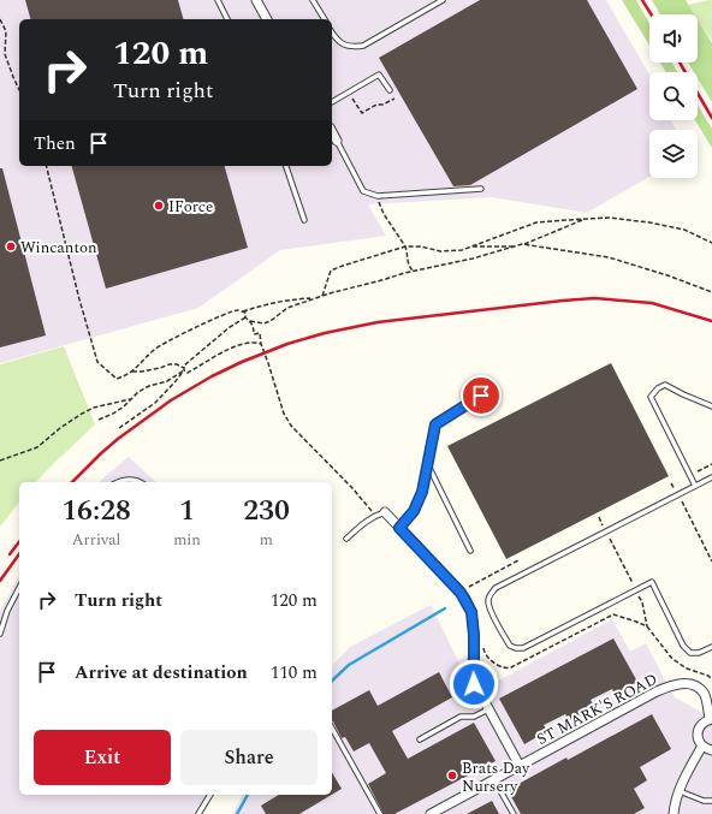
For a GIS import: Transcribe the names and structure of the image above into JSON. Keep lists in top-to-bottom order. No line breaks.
{"streets":{"street":["ST MARK'S ROAD"]},"places":["IForce","Wincanton","Brats Day Nursery"],"page":{"turn":["120 m","Turn right"],"then":"Then","eta":["16:28","Arrival","1","min","230","m"],"list":[{"name":"Turn right","value":"120 m"},{"name":"Arrive at destination","value":"110 m"}],"buttons":["Exit","Share"]}}
